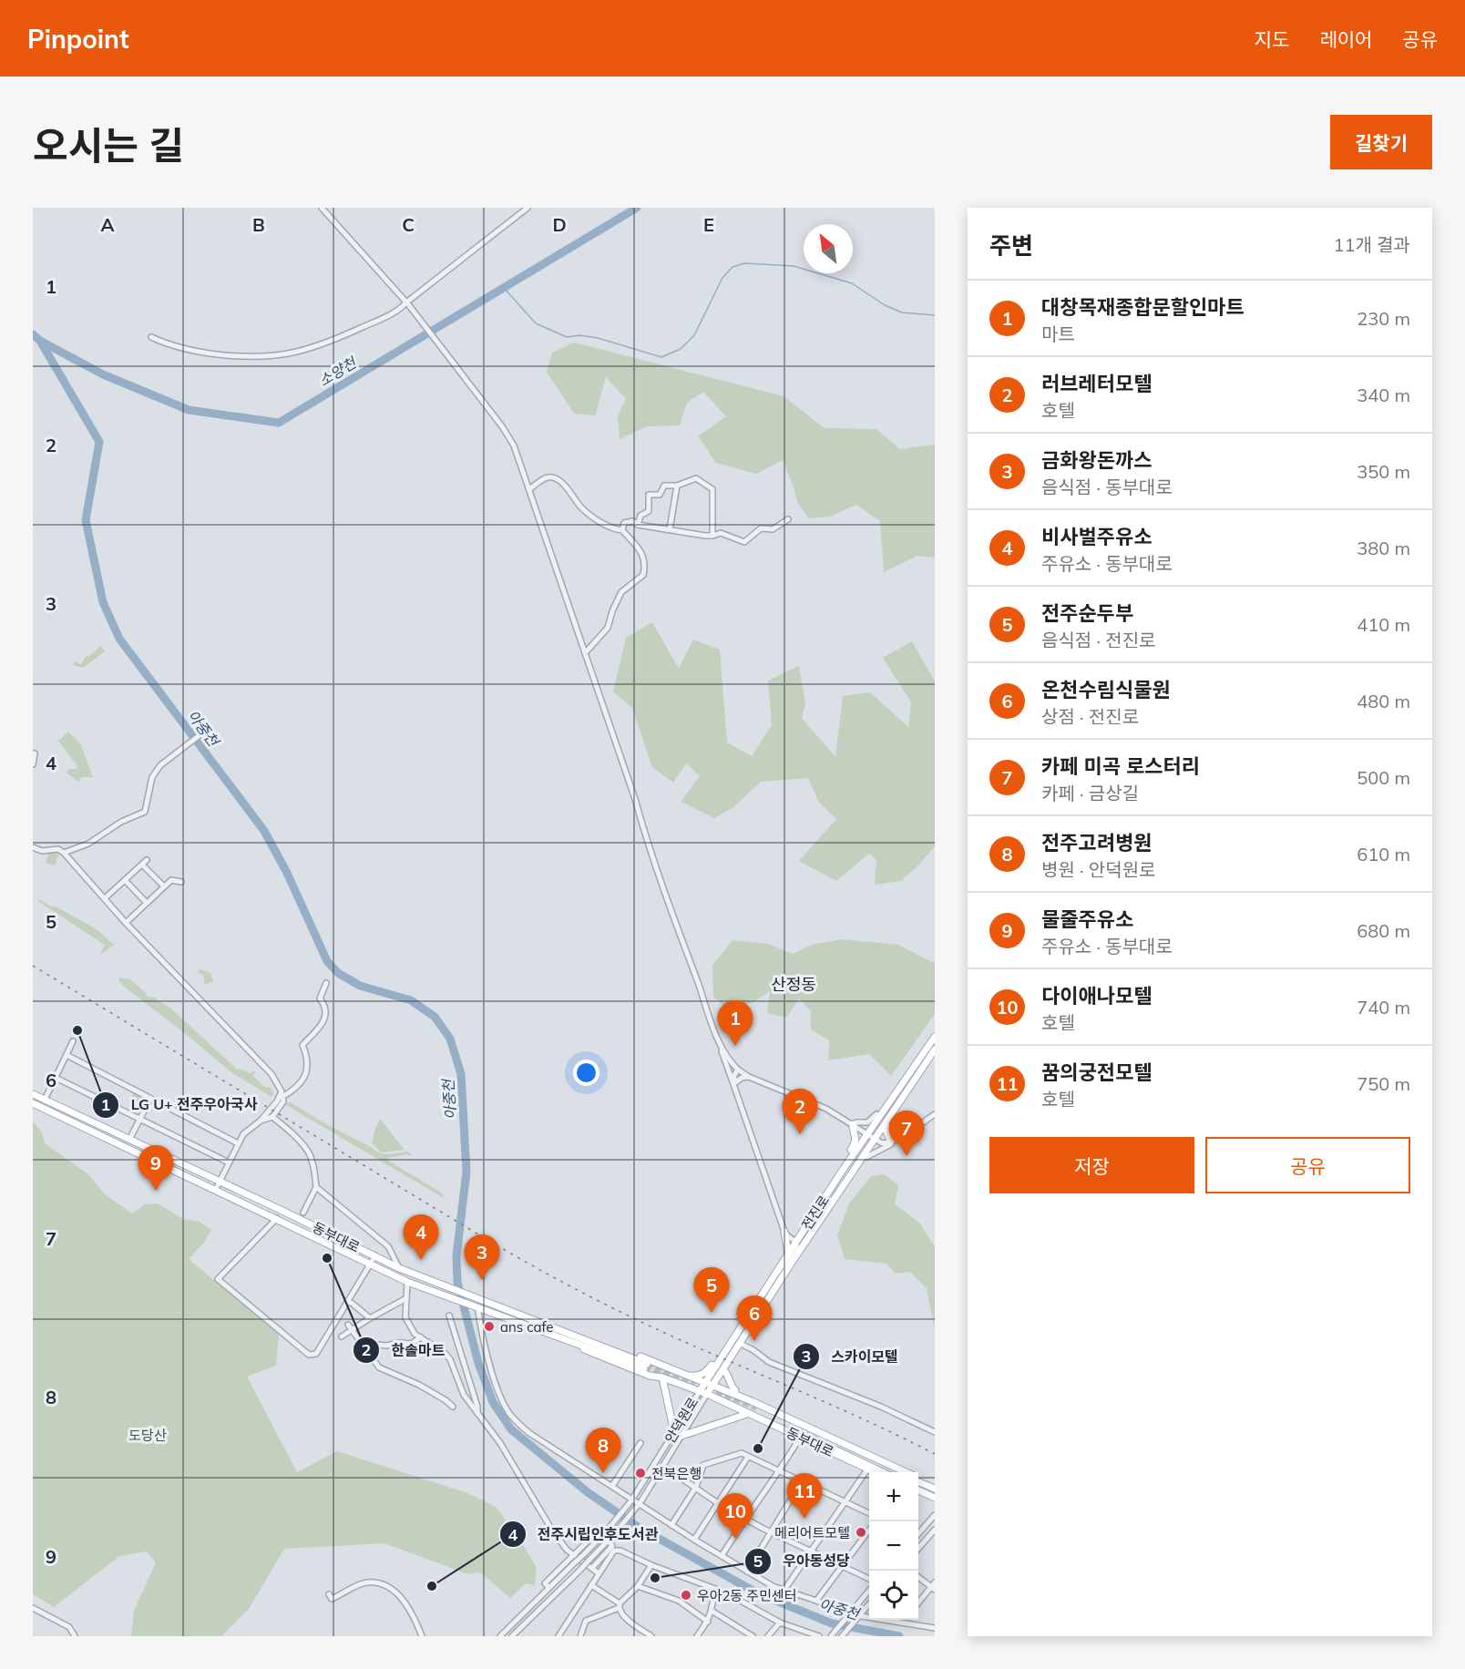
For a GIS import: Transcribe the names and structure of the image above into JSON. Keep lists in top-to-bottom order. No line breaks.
{"streets":{"main road":["전진로","동부대로"],"street":["안덕원로"]},"crossings":[["전진로","동부대로"],["전진로","안덕원로"],["동부대로","안덕원로"]],"districts":["산정동"],"water":["소양천","아중천"],"parks":["도당산"],"places":["LG U+ 전주우아국사","한솔마트","ans cafe","스카이모텔","전북은행","메리어트모텔","우아동성당","전주시립인후도서관","우아2동 주민센터"],"north":"top left","page":{"header":"Pinpoint","nav":["지도","레이어","공유"],"title":"오시는 길","buttons":["길찾기",["저장","공유"]],"heading":["주변","11개 결과"],"list":[{"mark":"1","name":"대창목재종합문할인마트","note":"마트","value":"230 m"},{"mark":"2","name":"러브레터모텔","note":"호텔","value":"340 m"},{"mark":"3","name":"금화왕돈까스","note":"음식점 · 동부대로","value":"350 m"},{"mark":"4","name":"비사벌주유소","note":"주유소 · 동부대로","value":"380 m"},{"mark":"5","name":"전주순두부","note":"음식점 · 전진로","value":"410 m"},{"mark":"6","name":"온천수림식물원","note":"상점 · 전진로","value":"480 m"},{"mark":"7","name":"카페 미곡 로스터리","note":"카페 · 금상길","value":"500 m"},{"mark":"8","name":"전주고려병원","note":"병원 · 안덕원로","value":"610 m"},{"mark":"9","name":"물줄주유소","note":"주유소 · 동부대로","value":"680 m"},{"mark":"10","name":"다이애나모텔","note":"호텔","value":"740 m"},{"mark":"11","name":"꿈의궁전모텔","note":"호텔","value":"750 m"}],"pins":["1","2","7","9","4","3","5","6","8","11","10"],"map_buttons":["+","−"]},"grid":{"columns":["A","B","C","D","E"],"rows":["1","2","3","4","5","6","7","8","9"]}}
